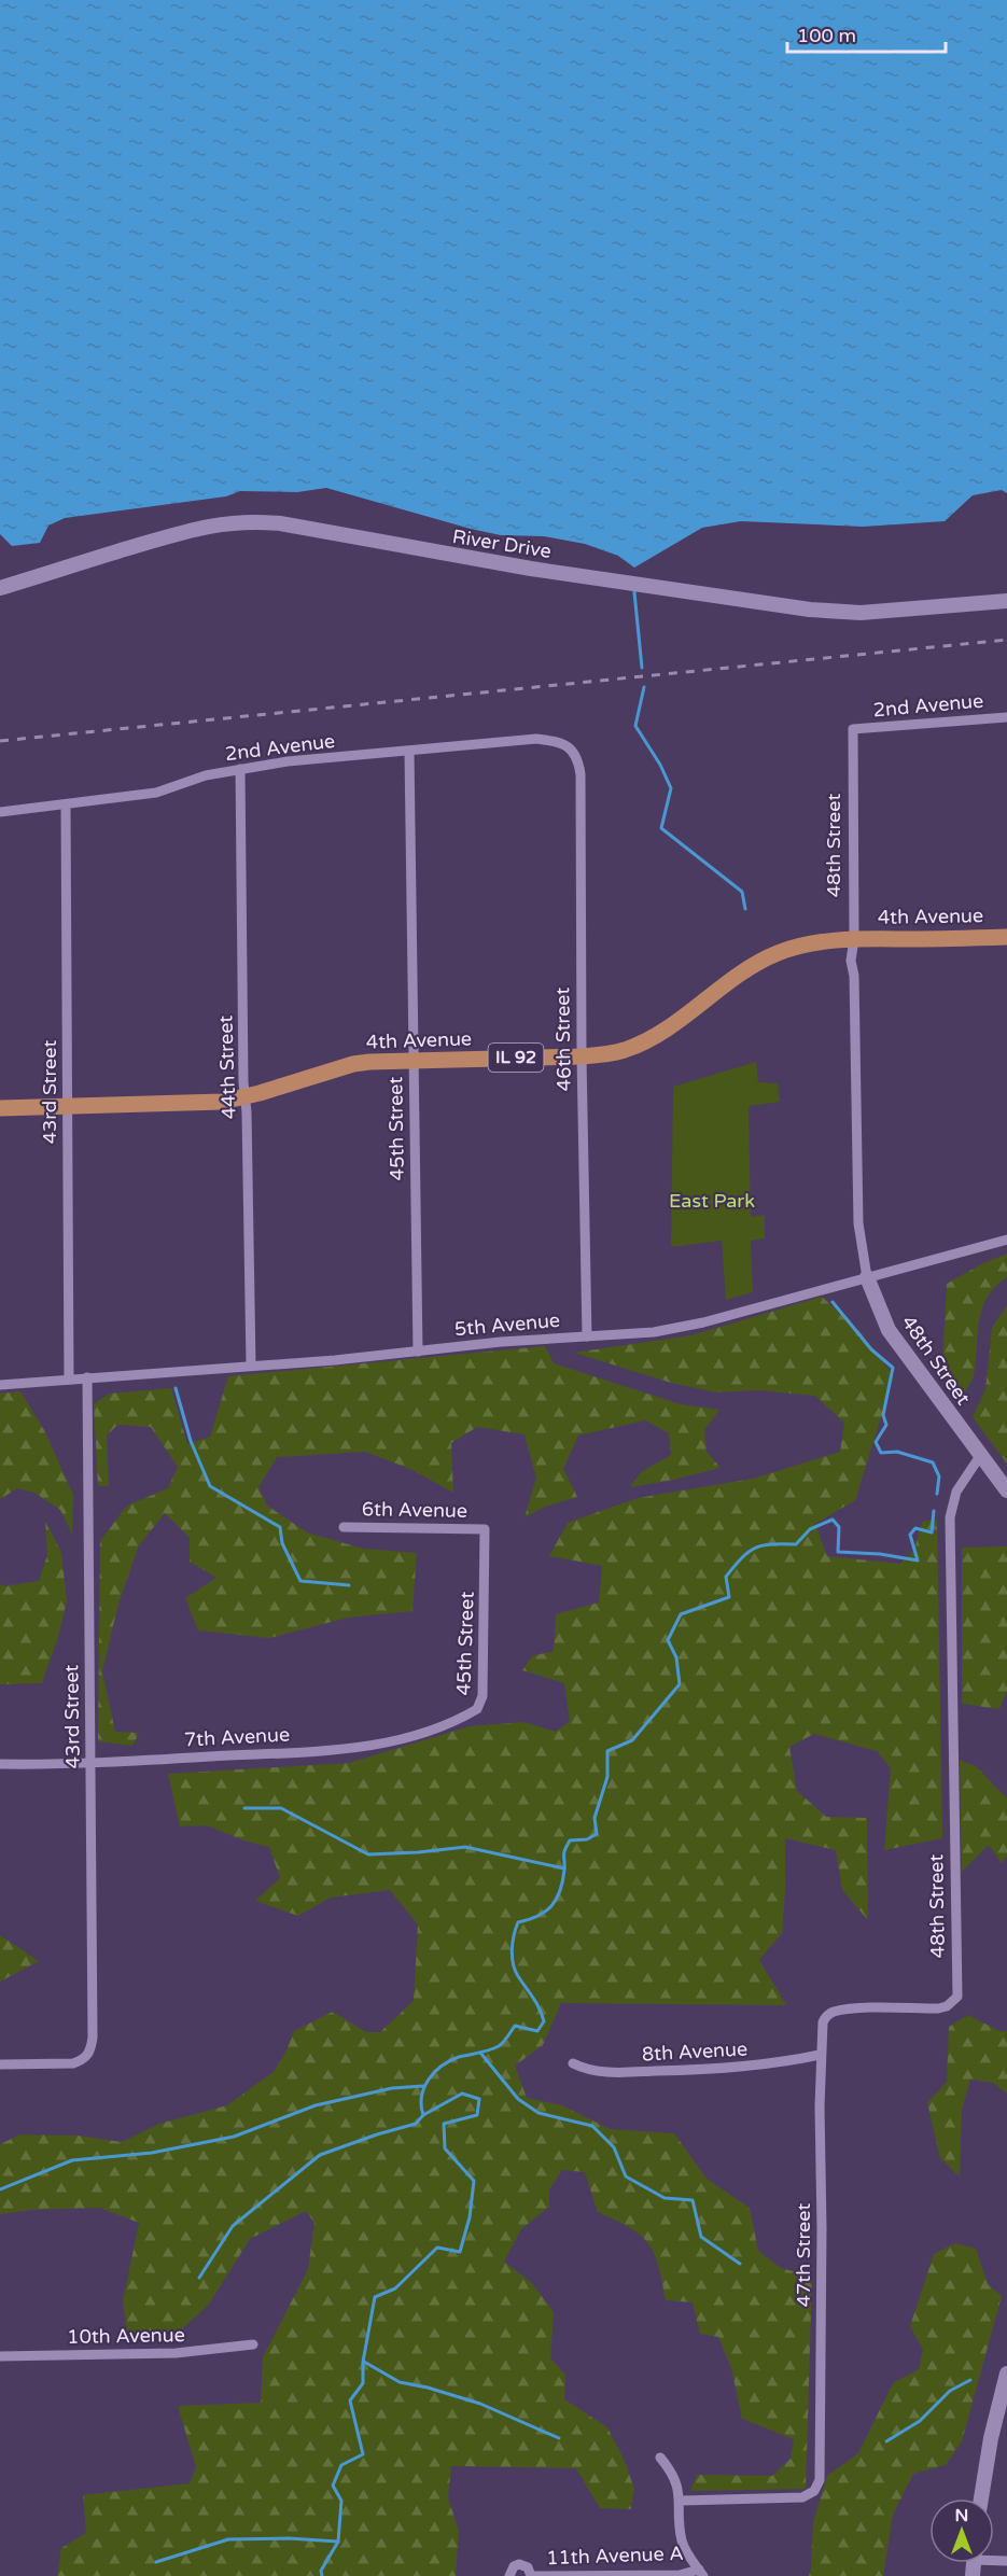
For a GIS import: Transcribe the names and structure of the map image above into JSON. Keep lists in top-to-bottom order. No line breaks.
{"streets":{"main road":["4th Avenue","IL 92"],"street":["River Drive","2nd Avenue","48th Street","46th Street","44th Street","43rd Street","45th Street","5th Avenue","6th Avenue","7th Avenue","8th Avenue","47th Street","10th Avenue","11th Avenue A"]},"crossings":[["2nd Avenue","48th Street"],["2nd Avenue","46th Street"],["2nd Avenue","44th Street"],["2nd Avenue","43rd Street"],["2nd Avenue","45th Street"],["48th Street","4th Avenue"],["48th Street","5th Avenue"],["48th Street","47th Street"],["4th Avenue","46th Street"],["4th Avenue","44th Street"],["4th Avenue","43rd Street"],["4th Avenue","45th Street"],["46th Street","5th Avenue"],["44th Street","5th Avenue"],["43rd Street","5th Avenue"],["43rd Street","7th Avenue"],["45th Street","5th Avenue"],["45th Street","6th Avenue"],["45th Street","7th Avenue"],["8th Avenue","47th Street"]],"parks":["East Park"],"scale_bar":"100 m","north":"top"}
